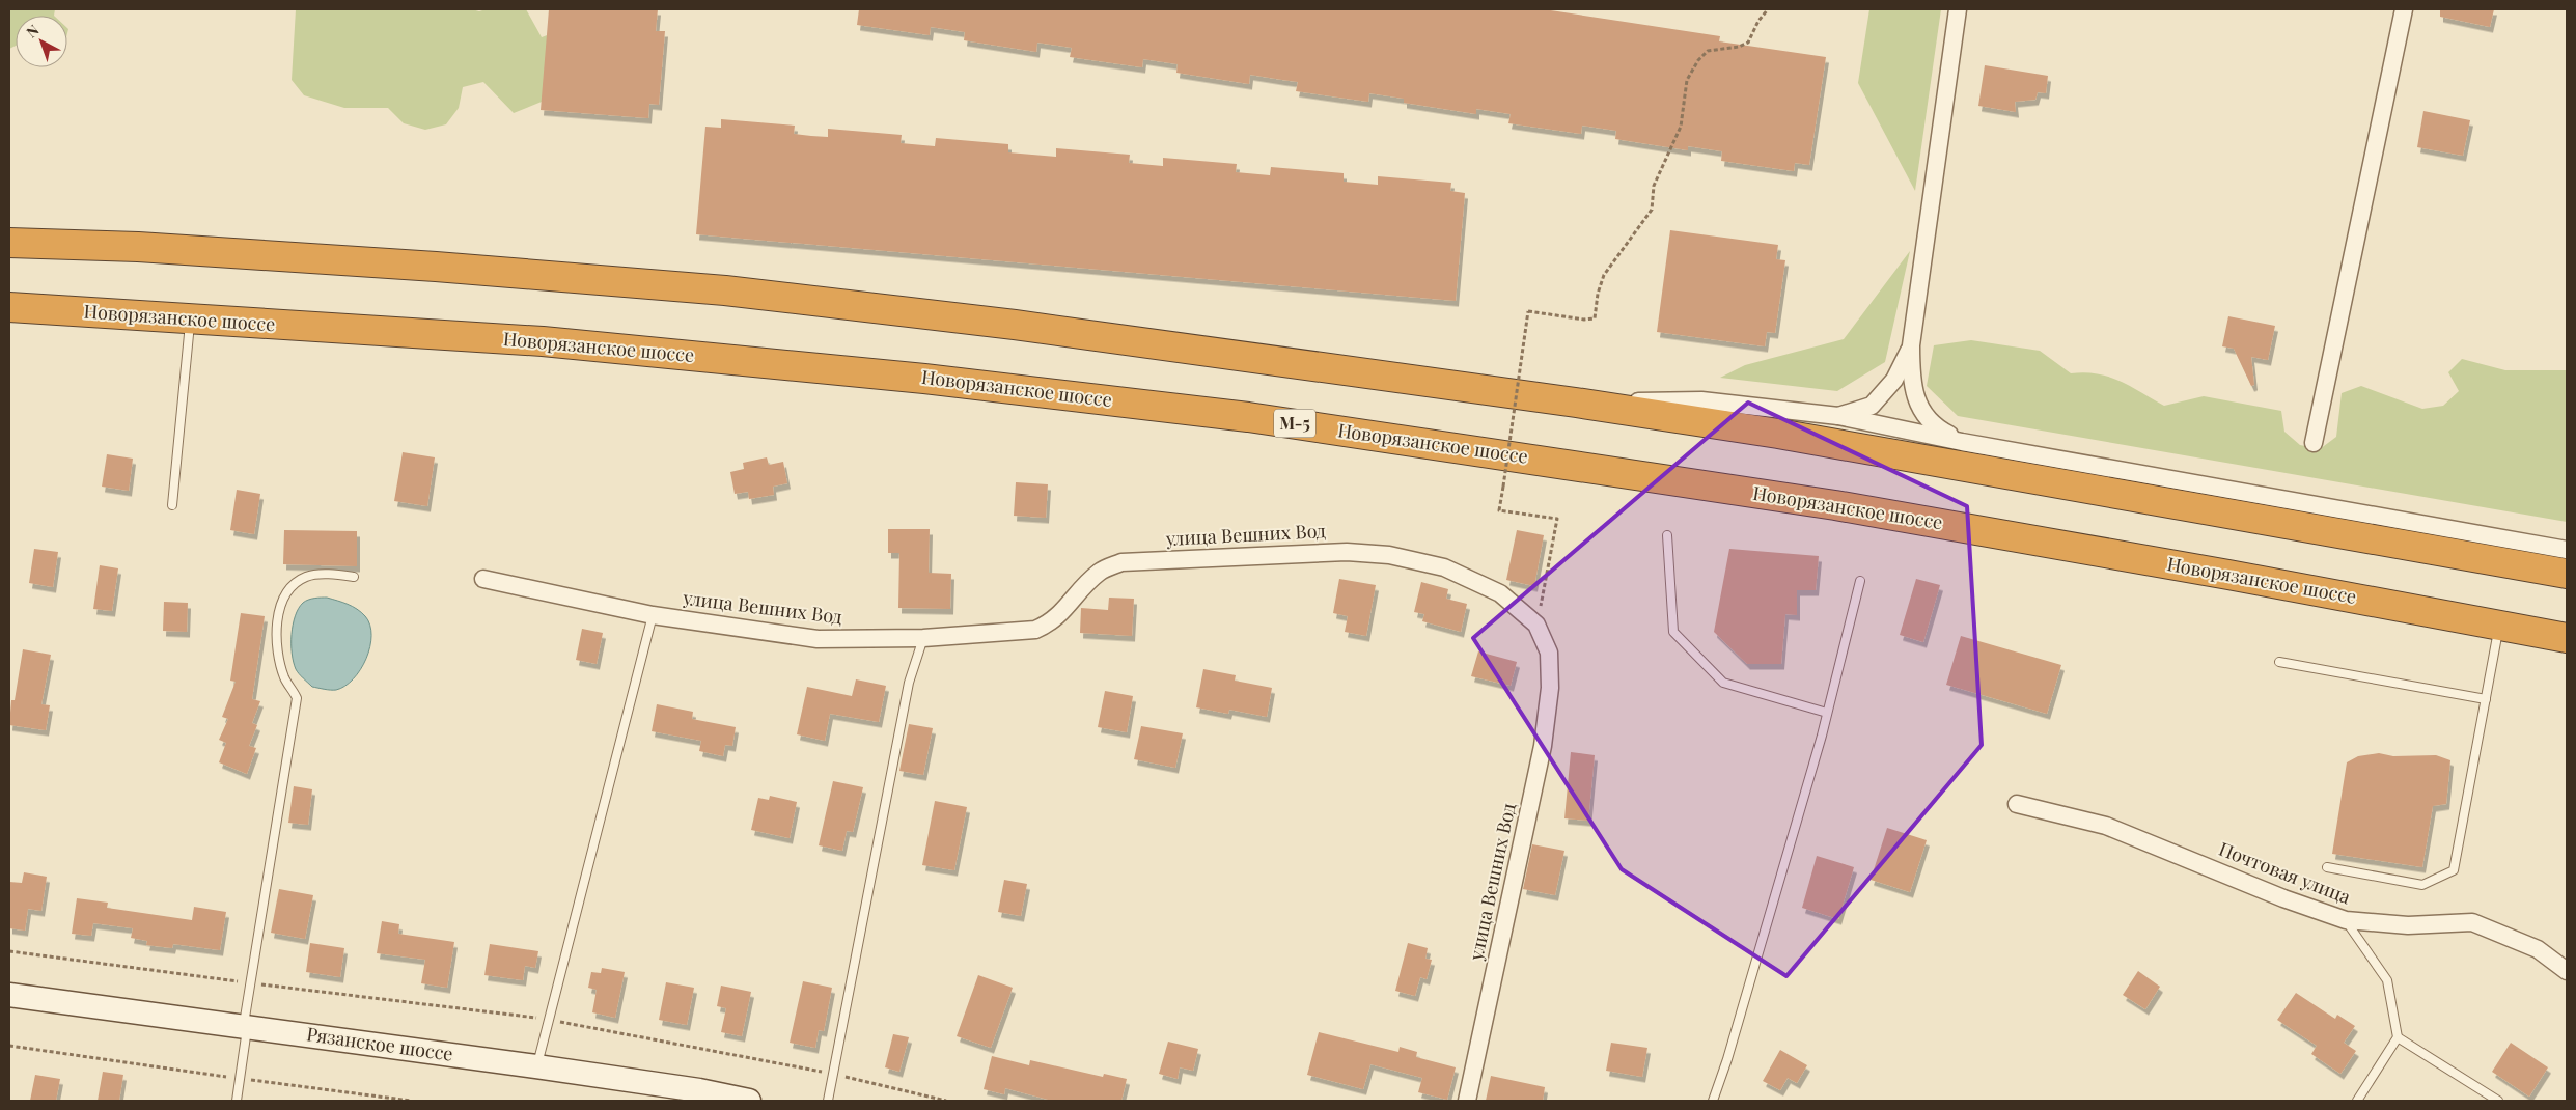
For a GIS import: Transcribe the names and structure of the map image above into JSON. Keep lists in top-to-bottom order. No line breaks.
{"streets":{"highway":["Новорязанское шоссе","М-5"],"main road":["Рязанское шоссе"],"street":["улица Вешних Вод","Почтовая улица"]},"north":"top left"}
